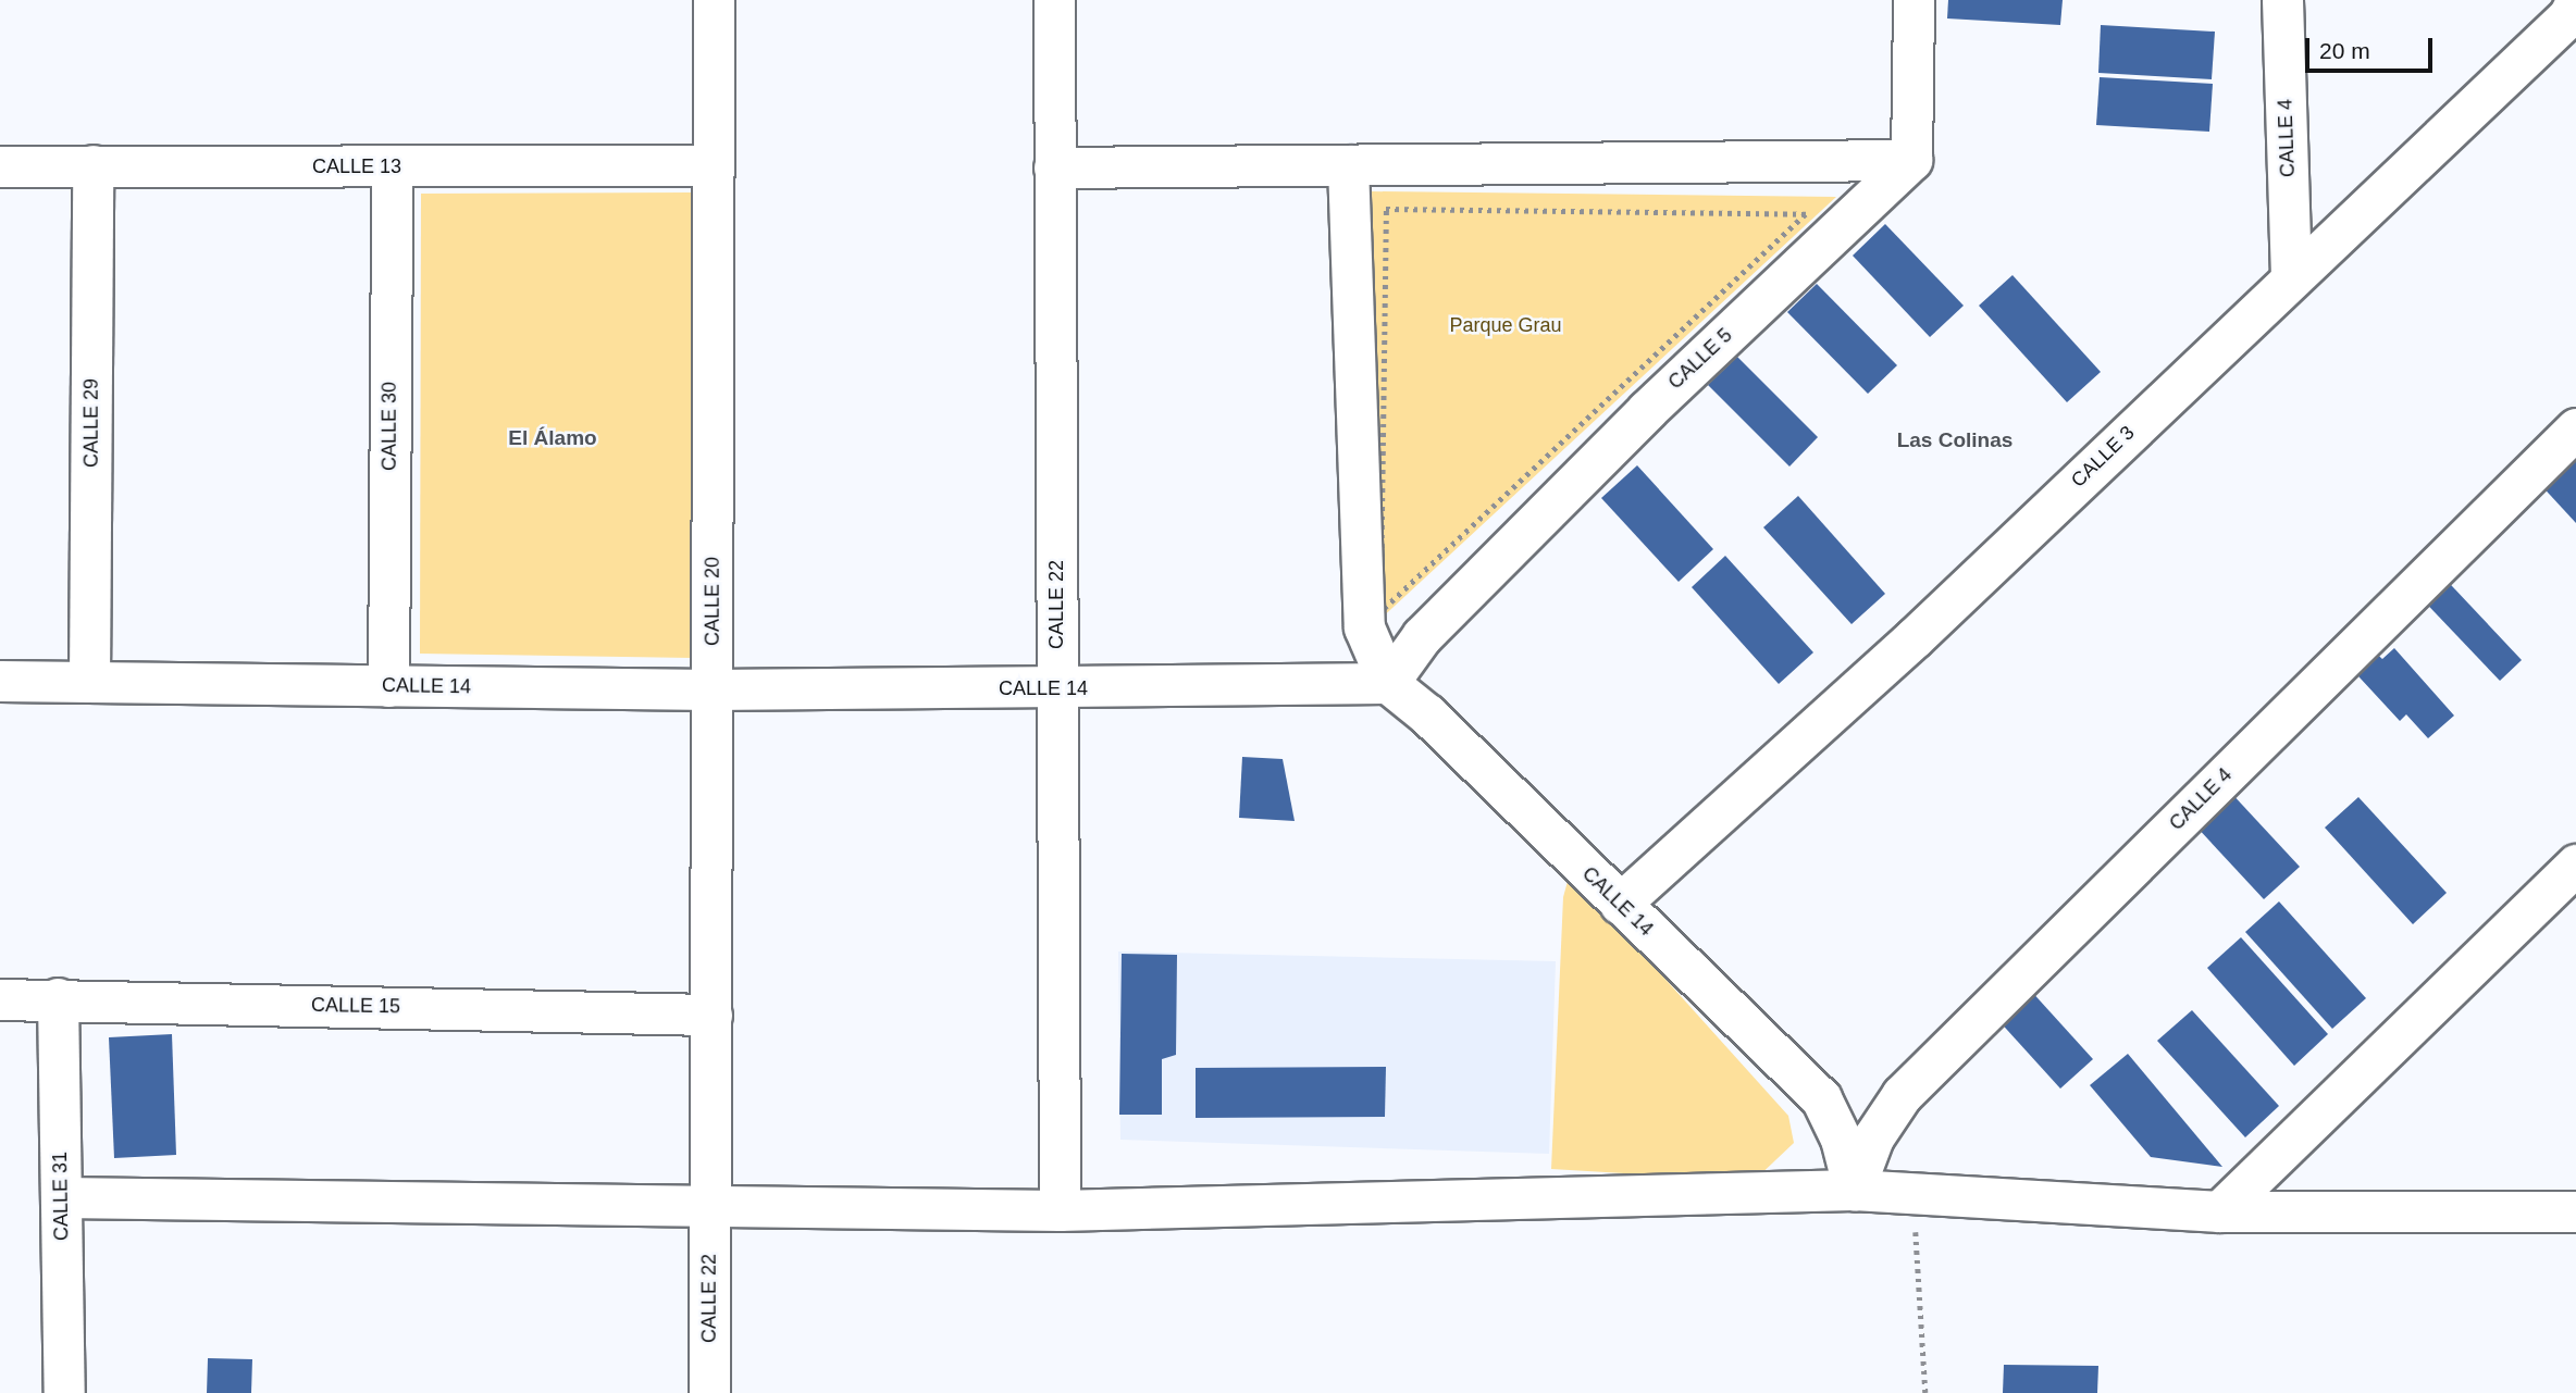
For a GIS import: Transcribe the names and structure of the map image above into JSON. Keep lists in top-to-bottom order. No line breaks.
{"streets":{"street":["CALLE 4","CALLE 13","CALLE 5","CALLE 29","CALLE 30","CALLE 3","CALLE 20","CALLE 22","CALLE 14","CALLE 15","CALLE 31"]},"crossings":[["CALLE 4","CALLE 3"],["CALLE 4","CALLE 14"],["CALLE 13","CALLE 29"],["CALLE 13","CALLE 30"],["CALLE 13","CALLE 20"],["CALLE 5","CALLE 14"],["CALLE 29","CALLE 14"],["CALLE 30","CALLE 14"],["CALLE 3","CALLE 14"],["CALLE 20","CALLE 22"],["CALLE 20","CALLE 14"],["CALLE 20","CALLE 15"],["CALLE 22","CALLE 14"],["CALLE 15","CALLE 31"]],"districts":["El Álamo","Las Colinas"],"parks":["Parque Grau"],"scale_bar":"20 m"}
